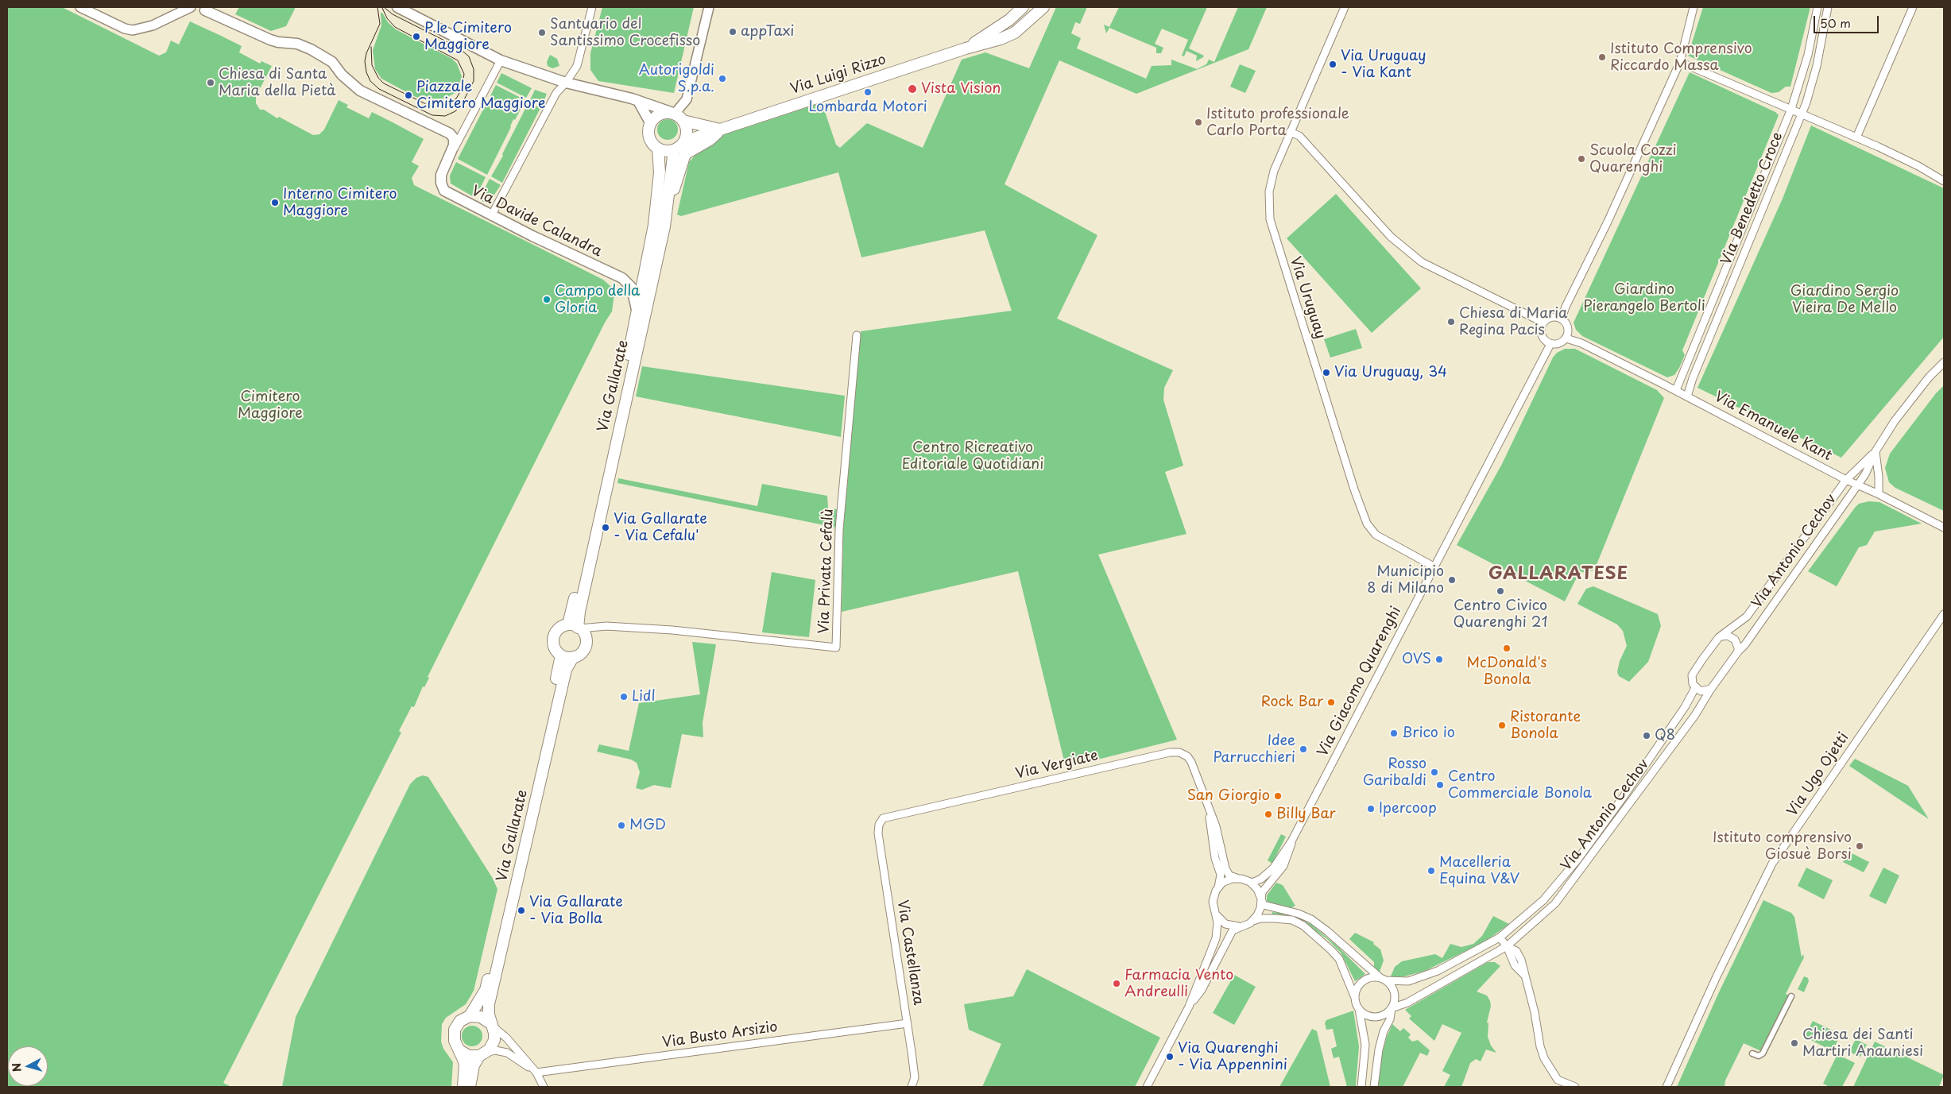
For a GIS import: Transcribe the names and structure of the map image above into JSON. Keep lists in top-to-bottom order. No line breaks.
{"streets":{"main road":["Via Luigi Rizzo","Via Davide Calandra","Via Gallarate"],"street":["Via Benedetto Croce","Via Uruguay","Via Emanuele Kant","Via Antonio Cechov","Via Privata Cefalù","Via Giacomo Quarenghi","Via Vergiate","Via Ugo Ojetti","Via Castellanza","Via Busto Arsizio"]},"crossings":[["Via Luigi Rizzo","Via Gallarate"],["Via Benedetto Croce","Via Emanuele Kant"],["Via Davide Calandra","Via Gallarate"],["Via Uruguay","Via Giacomo Quarenghi"],["Via Gallarate","Via Privata Cefalù"],["Via Emanuele Kant","Via Antonio Cechov"],["Via Emanuele Kant","Via Giacomo Quarenghi"],["Via Giacomo Quarenghi","Via Vergiate"],["Via Vergiate","Via Castellanza"],["Via Castellanza","Via Busto Arsizio"]],"districts":["GALLARATESE"],"parks":["Giardino Pierangelo Bertoli","Giardino Sergio Vieira De Mello","Cimitero Maggiore","Centro Ricreativo Editoriale Quotidiani"],"places":["appTaxi","Santuario del Santissimo Crocefisso","P.le Cimitero Maggiore","Istituto Comprensivo Riccardo Massa","Via Uruguay - Via Kant","Autorigoldi S.p.a.","Chiesa di Santa Maria della Pietà","Vista Vision","Lombarda Motori","Piazzale Cimitero Maggiore","Istituto professionale Carlo Porta","Scuola Cozzi Quarenghi","Interno Cimitero Maggiore","Campo della Gloria","Chiesa di Maria Regina Pacis","Via Uruguay, 34","Via Gallarate - Via Cefalu'","Municipio 8 di Milano","Centro Civico Quarenghi 21","McDonald's Bonola","OVS","Lidl","Rock Bar","Ristorante Bonola","Brico io","Q8","Idee Parrucchieri","Rosso Garibaldi","Centro Commerciale Bonola","San Giorgio","Ipercoop","Billy Bar","MGD","Istituto comprensivo Giosuè Borsi","Macelleria Equina V&V","Via Gallarate - Via Bolla","Farmacia Vento Andreulli","Chiesa dei Santi Martiri Anauniesi","Via Quarenghi - Via Appennini"],"scale_bar":"50 m","north":"left"}
